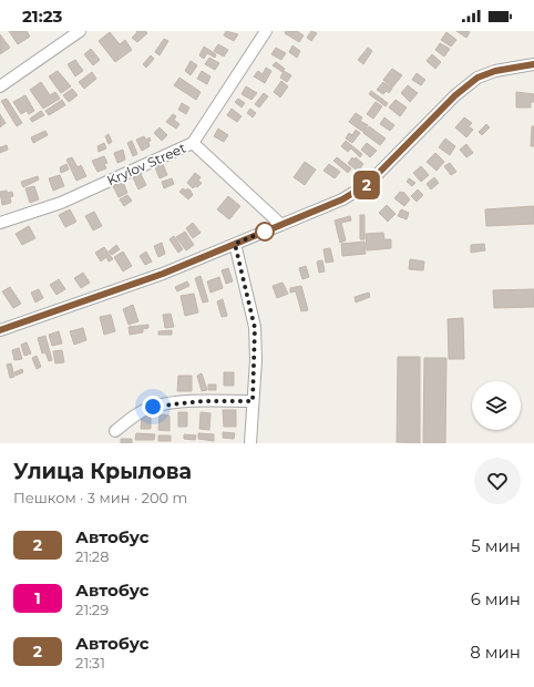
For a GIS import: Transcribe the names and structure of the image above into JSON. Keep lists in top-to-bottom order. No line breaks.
{"streets":{"street":["Krylov Street"]},"lines":["bus line 2"],"page":{"status":"21:23","on_map":"2","heading":["Улица Крылова","Пешком · 3 мин · 200 m"],"list":[{"mark":"2","name":"Автобус","note":"21:28","value":"5 мин"},{"mark":"1","name":"Автобус","note":"21:29","value":"6 мин"},{"mark":"2","name":"Автобус","note":"21:31","value":"8 мин"}]}}
